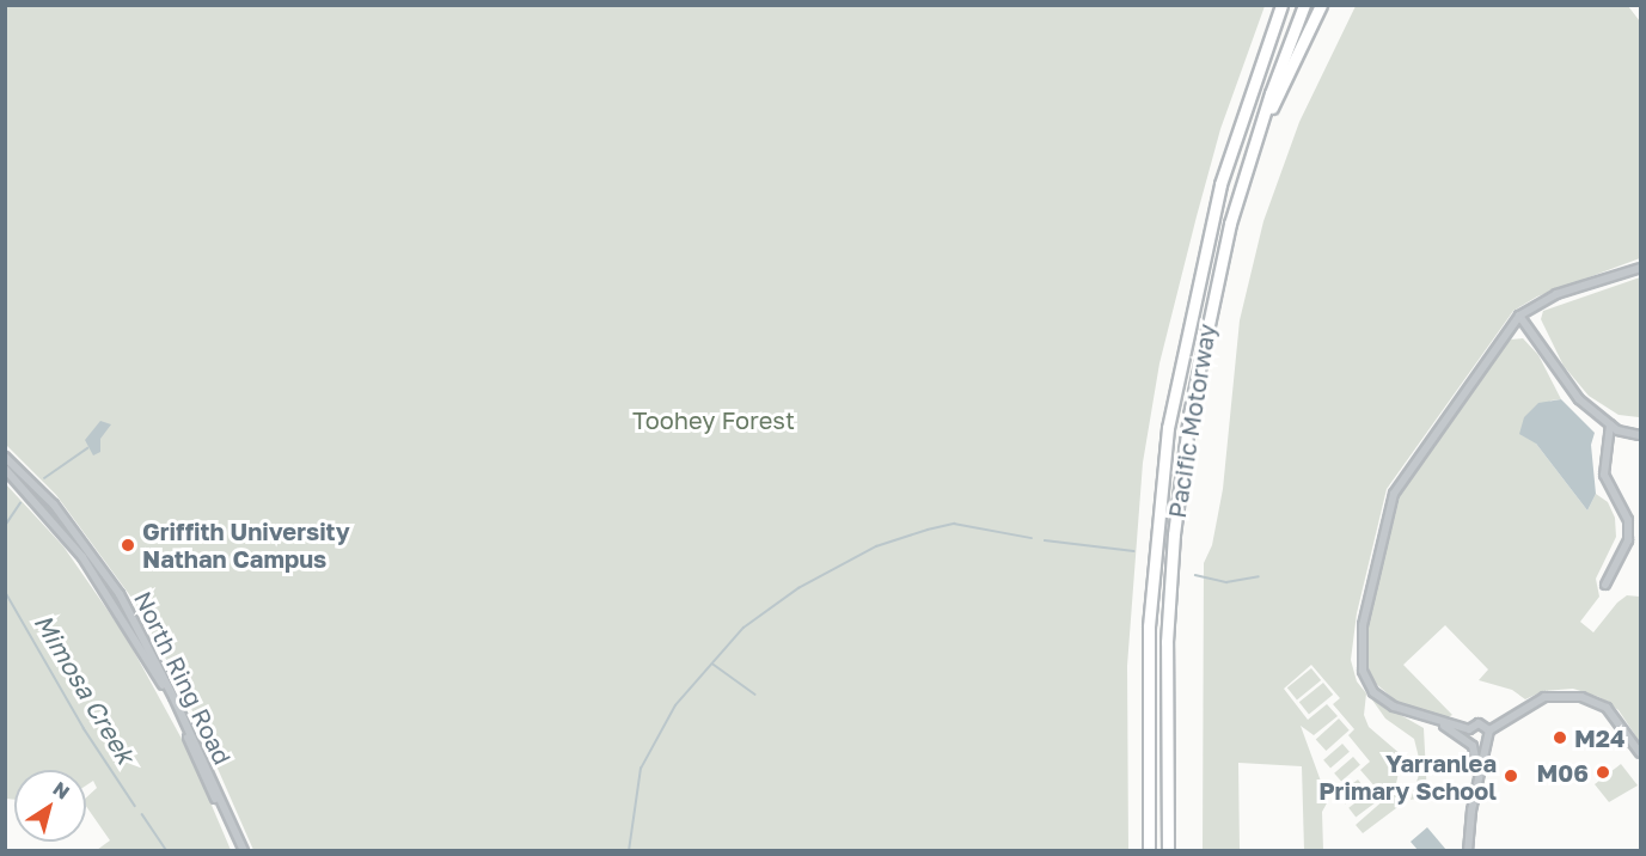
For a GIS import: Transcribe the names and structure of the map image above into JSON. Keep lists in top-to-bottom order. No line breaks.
{"streets":{"highway":["Pacific Motorway"],"street":["North Ring Road"]},"water":["Mimosa Creek"],"parks":["Toohey Forest"],"places":["Griffith University Nathan Campus","M24","M06","Yarranlea Primary School"],"north":"top right"}
